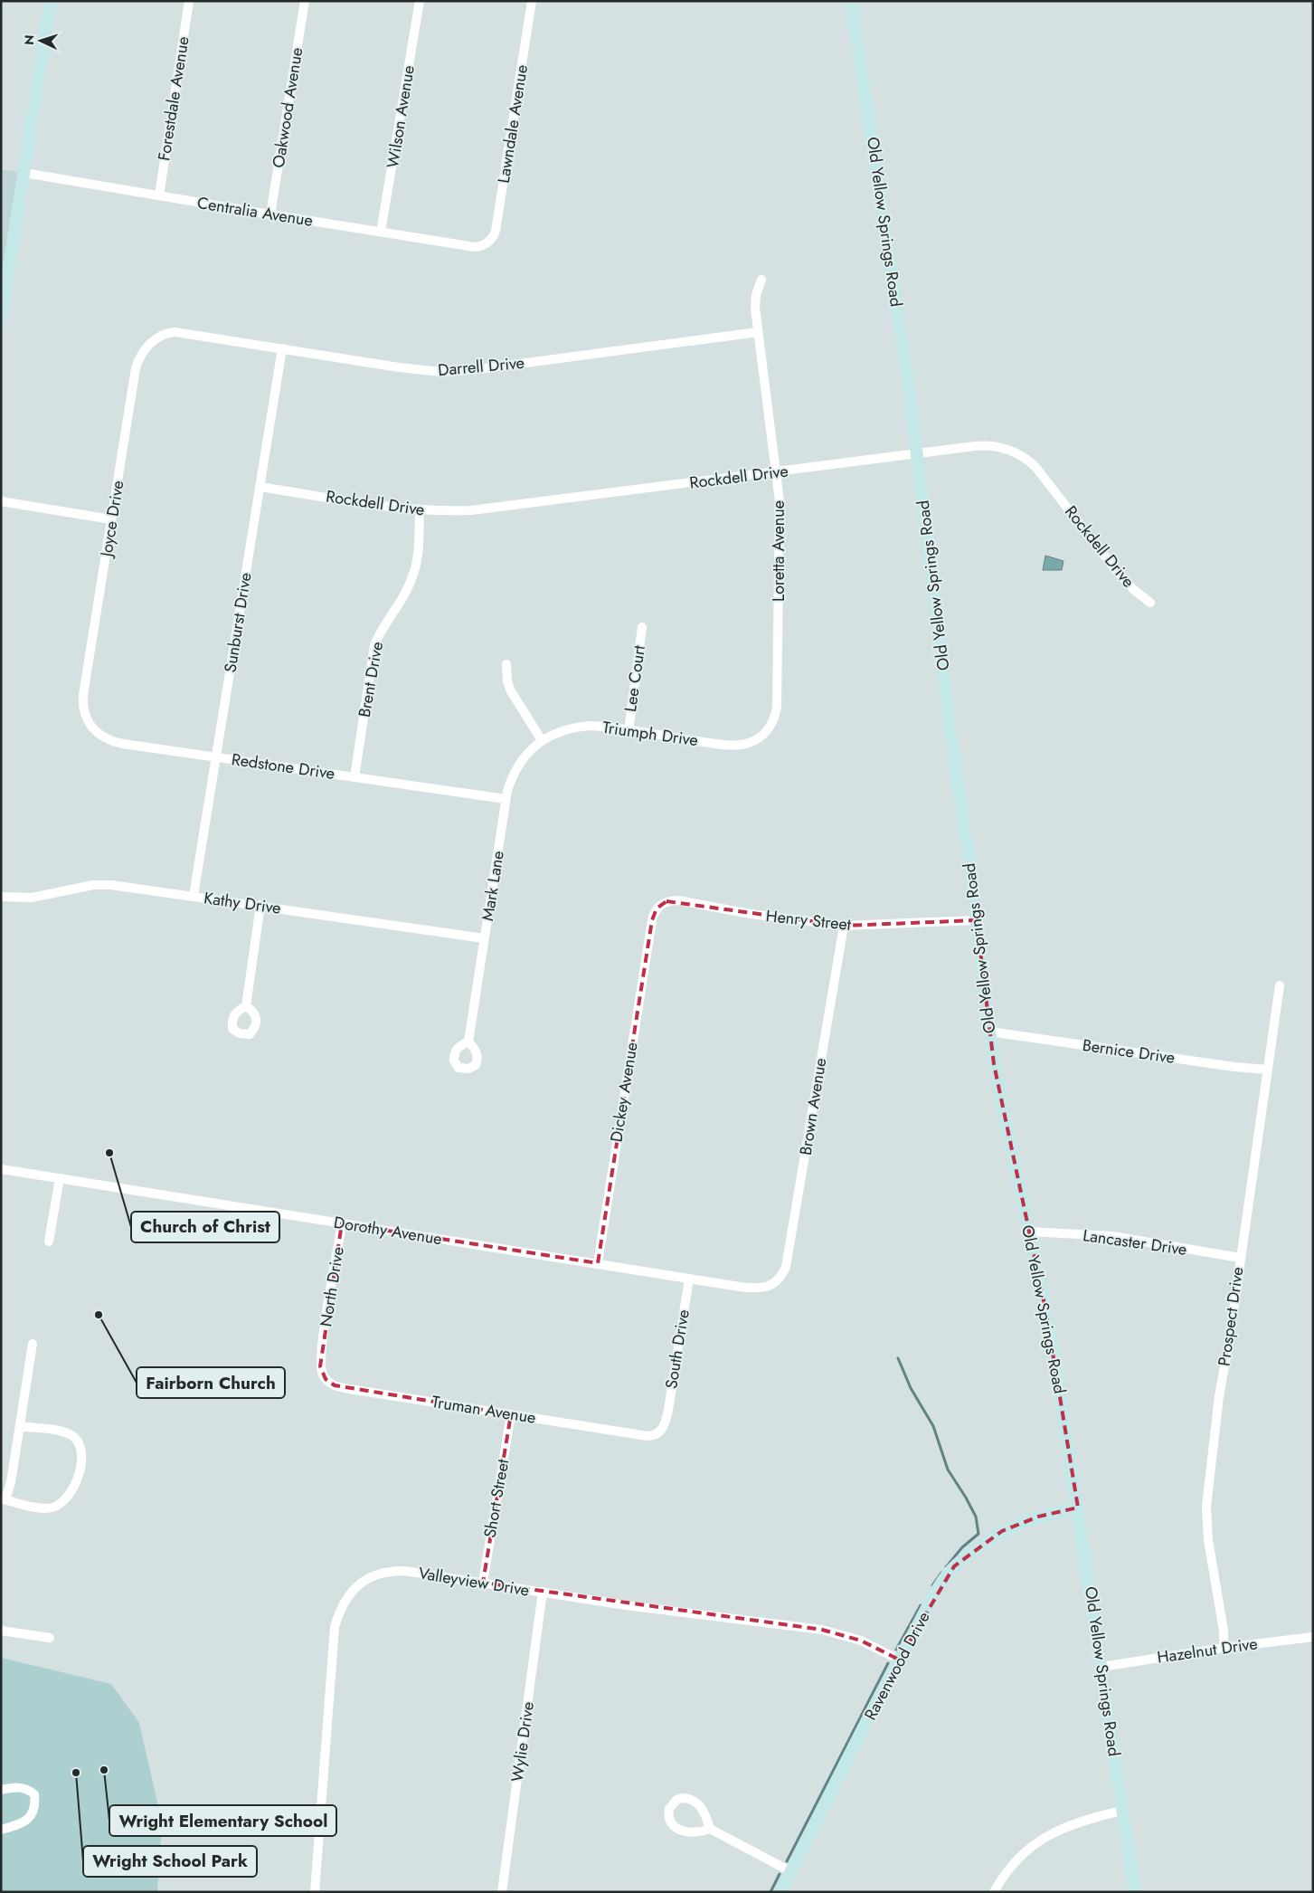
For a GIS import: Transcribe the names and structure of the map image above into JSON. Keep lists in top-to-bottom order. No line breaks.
{"streets":{"street":["Forestdale Avenue","Oakwood Avenue","Wilson Avenue","Lawndale Avenue","Centralia Avenue","Old Yellow Springs Road","Darrell Drive","Rockdell Drive","Joyce Drive","Loretta Avenue","Sunburst Drive","Lee Court","Brent Drive","Triumph Drive","Redstone Drive","Mark Lane","Kathy Drive","Henry Street","Bernice Drive","Dickey Avenue","Brown Avenue","Dorothy Avenue","Lancaster Drive","North Drive","Prospect Drive","South Drive","Truman Avenue","Short Street","Valleyview Drive","Hazelnut Drive","Ravenwood Drive","Wylie Drive"]},"crossings":[["Forestdale Avenue","Centralia Avenue"],["Oakwood Avenue","Centralia Avenue"],["Wilson Avenue","Centralia Avenue"],["Lawndale Avenue","Centralia Avenue"],["Old Yellow Springs Road","Rockdell Drive"],["Old Yellow Springs Road","Henry Street"],["Old Yellow Springs Road","Bernice Drive"],["Old Yellow Springs Road","Lancaster Drive"],["Old Yellow Springs Road","Hazelnut Drive"],["Old Yellow Springs Road","Ravenwood Drive"],["Darrell Drive","Joyce Drive"],["Darrell Drive","Loretta Avenue"],["Darrell Drive","Sunburst Drive"],["Rockdell Drive","Loretta Avenue"],["Rockdell Drive","Sunburst Drive"],["Rockdell Drive","Brent Drive"],["Joyce Drive","Redstone Drive"],["Loretta Avenue","Triumph Drive"],["Sunburst Drive","Redstone Drive"],["Sunburst Drive","Kathy Drive"],["Lee Court","Triumph Drive"],["Brent Drive","Redstone Drive"],["Triumph Drive","Mark Lane"],["Redstone Drive","Mark Lane"],["Mark Lane","Kathy Drive"],["Henry Street","Dickey Avenue"],["Henry Street","Brown Avenue"],["Bernice Drive","Prospect Drive"],["Dickey Avenue","Dorothy Avenue"],["Brown Avenue","Dorothy Avenue"],["Dorothy Avenue","North Drive"],["Dorothy Avenue","South Drive"],["Lancaster Drive","Prospect Drive"],["North Drive","Truman Avenue"],["Prospect Drive","Hazelnut Drive"],["South Drive","Truman Avenue"],["Truman Avenue","Short Street"],["Short Street","Valleyview Drive"],["Valleyview Drive","Ravenwood Drive"],["Valleyview Drive","Wylie Drive"]],"places":["Church of Christ","Fairborn Church","Wright Elementary School","Wright School Park"],"north":"left"}
